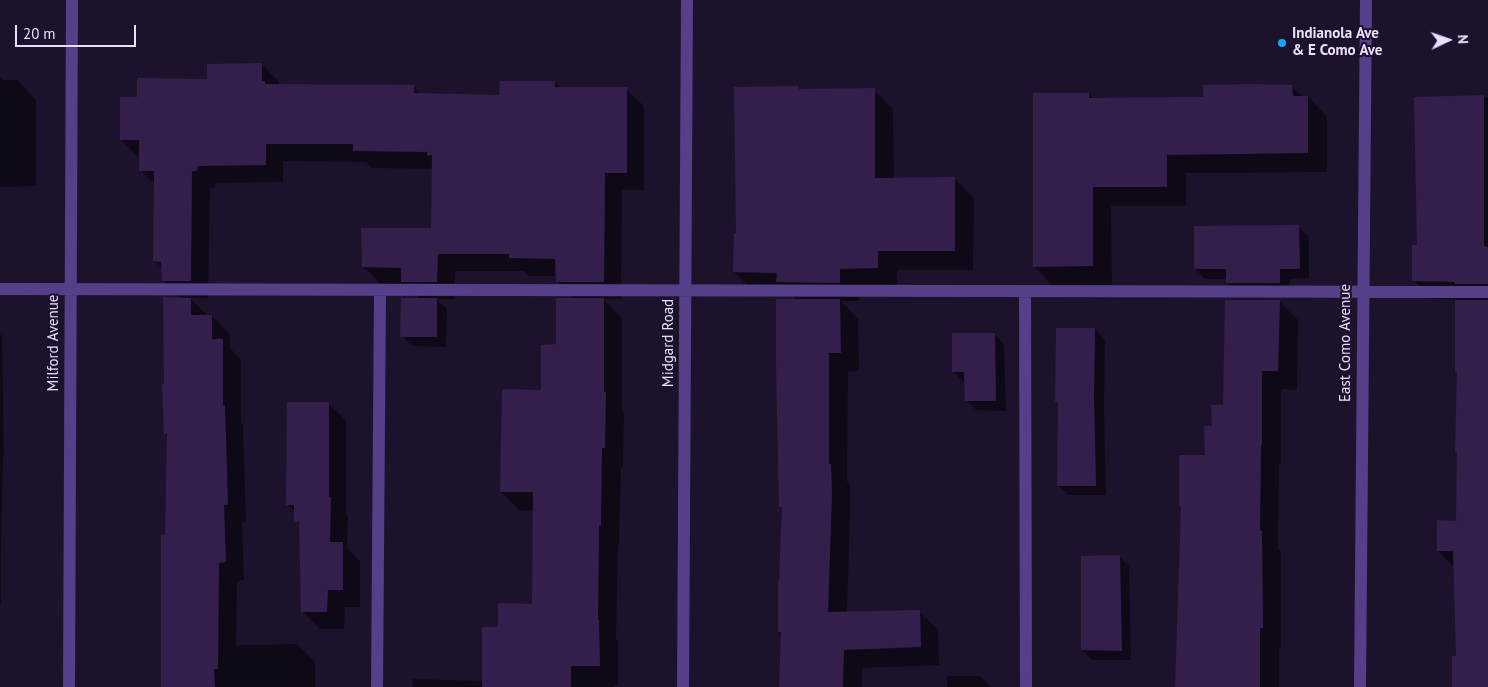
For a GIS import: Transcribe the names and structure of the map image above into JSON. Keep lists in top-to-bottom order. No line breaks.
{"streets":{"street":["Milford Avenue","Midgard Road","East Como Avenue"]},"places":["Indianola Ave & E Como Ave"],"scale_bar":"20 m","north":"right"}
